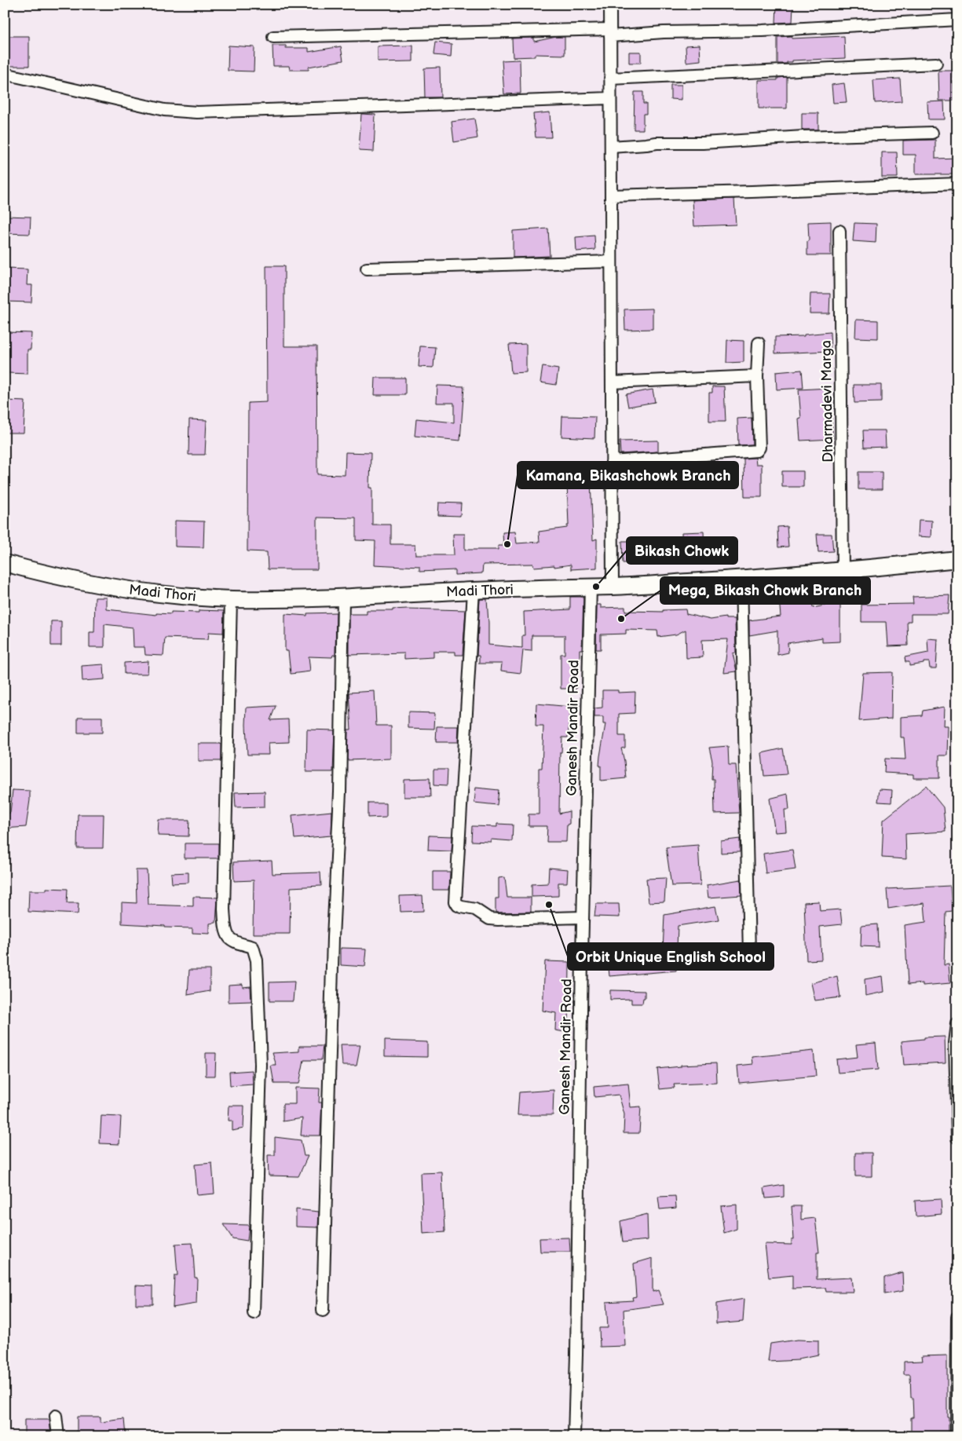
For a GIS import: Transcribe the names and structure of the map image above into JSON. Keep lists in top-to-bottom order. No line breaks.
{"streets":{"main road":["Madi Thori"],"street":["Dharmadevi Marga","Ganesh Mandir Road"]},"crossings":[["Dharmadevi Marga","Madi Thori"],["Madi Thori","Ganesh Mandir Road"]],"places":["Kamana, Bikashchowk Branch","Bikash Chowk","Mega, Bikash Chowk Branch","Orbit Unique English School"]}
